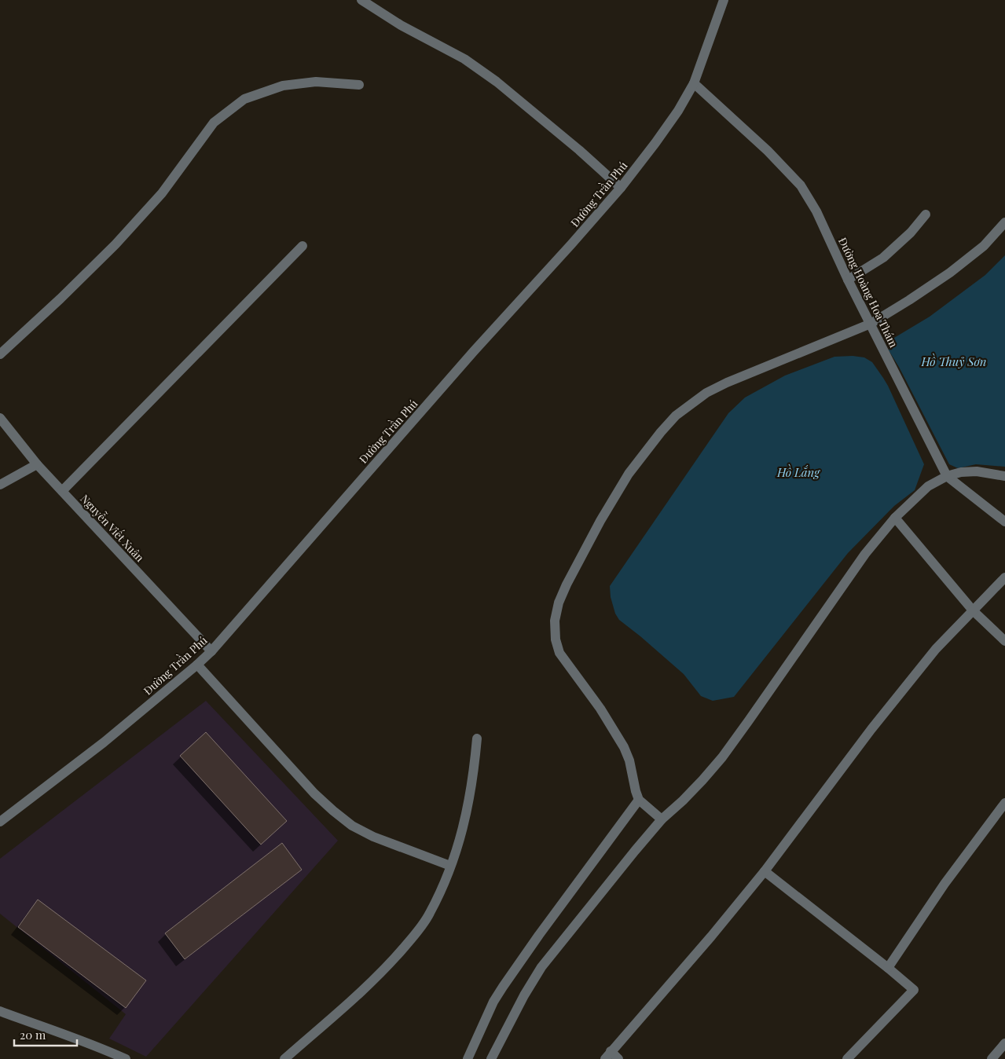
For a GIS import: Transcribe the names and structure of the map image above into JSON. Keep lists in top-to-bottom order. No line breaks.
{"streets":{"street":["Đường Trần Phú","Đường Hoàng Hoa Thám","Nguyễn Viết Xuân"]},"crossings":[["Đường Trần Phú","Đường Hoàng Hoa Thám"],["Đường Trần Phú","Nguyễn Viết Xuân"]],"water":["Hồ Thuỷ Sơn","Hồ Lắng"],"scale_bar":"20 m"}
